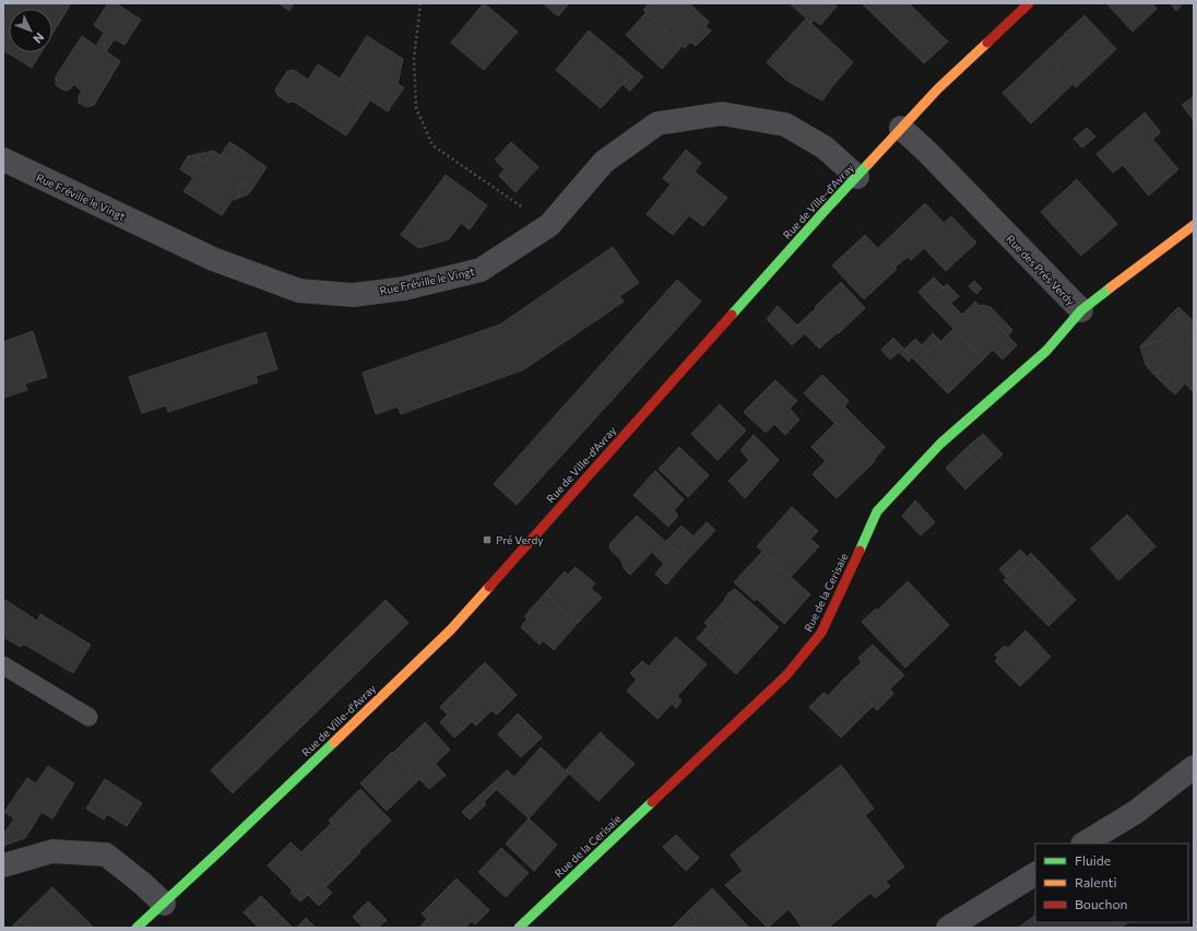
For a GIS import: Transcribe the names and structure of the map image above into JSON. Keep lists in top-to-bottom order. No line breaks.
{"streets":{"main road":["Rue de Ville-d'Avray","Rue des Prés Verdy","Rue de la Cerisaie"],"street":["Rue Fréville le Vingt"]},"crossings":[["Rue Fréville le Vingt","Rue de Ville-d'Avray"],["Rue de Ville-d'Avray","Rue des Prés Verdy"],["Rue des Prés Verdy","Rue de la Cerisaie"]],"places":{"transit":["Pré Verdy"]},"legend":["Fluide","Ralenti","Bouchon"],"north":"bottom right"}
